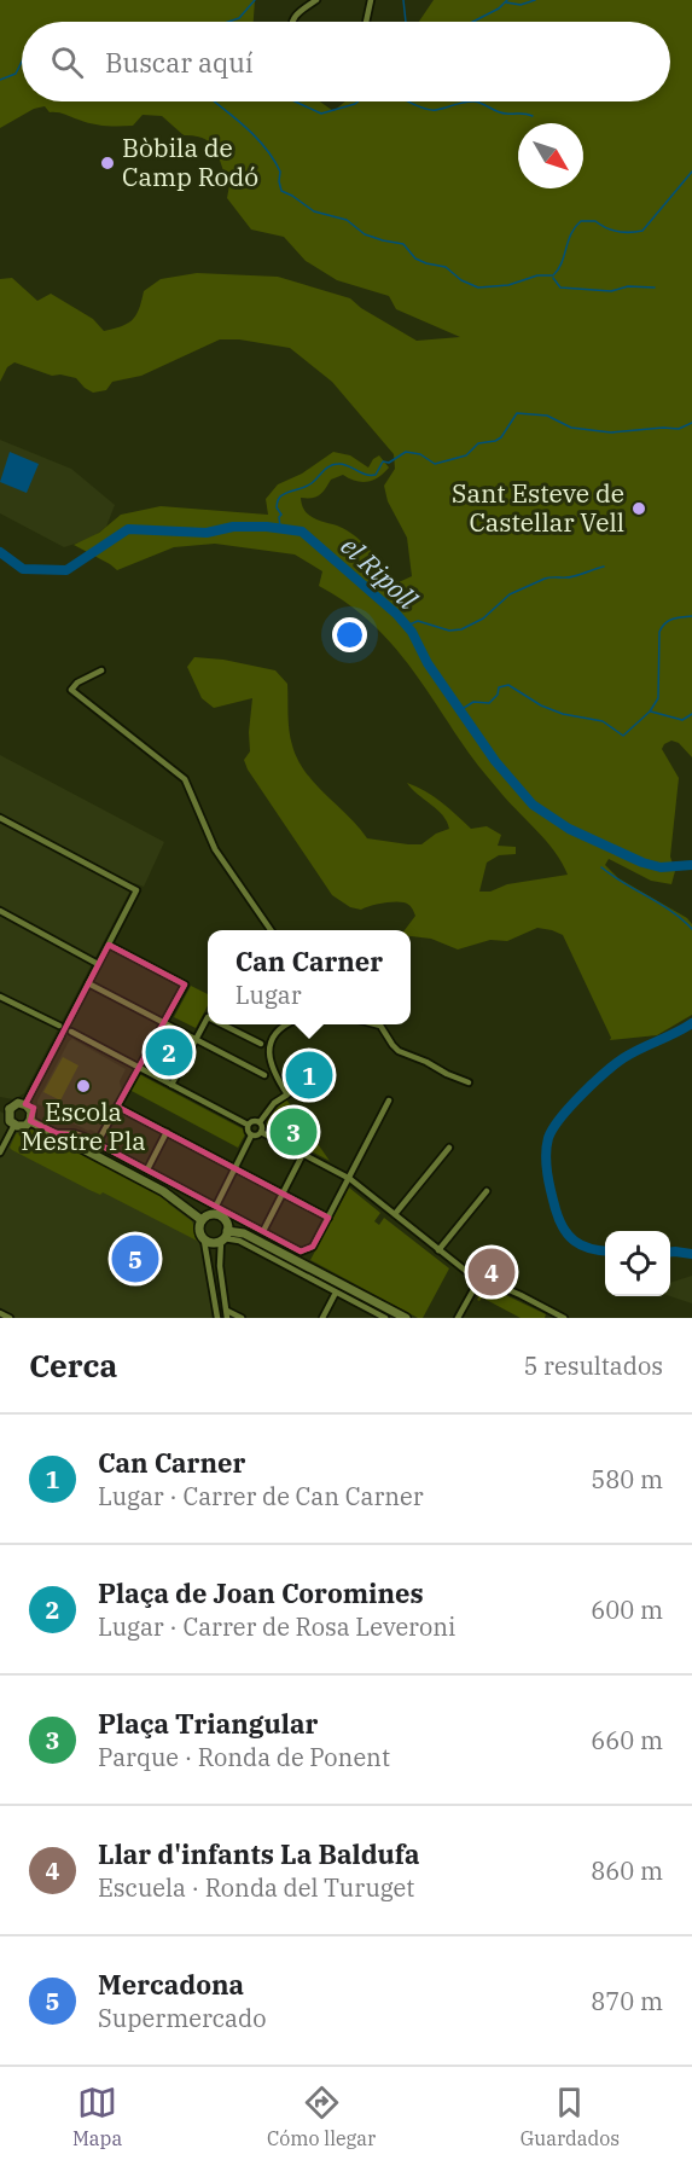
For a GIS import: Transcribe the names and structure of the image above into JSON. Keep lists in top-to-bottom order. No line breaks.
{"water":["el Ripoll"],"places":["Bòbila de Camp Rodó","Sant Esteve de Castellar Vell","Escola Mestre Pla"],"north":"bottom right","page":{"search":"Buscar aquí","popup":["Can Carner","Lugar"],"pins":["2","1","3","5","4"],"heading":["Cerca","5 resultados"],"list":[{"mark":"1","name":"Can Carner","note":"Lugar · Carrer de Can Carner","value":"580 m"},{"mark":"2","name":"Plaça de Joan Coromines","note":"Lugar · Carrer de Rosa Leveroni","value":"600 m"},{"mark":"3","name":"Plaça Triangular","note":"Parque · Ronda de Ponent","value":"660 m"},{"mark":"4","name":"Llar d'infants La Baldufa","note":"Escuela · Ronda del Turuget","value":"860 m"},{"mark":"5","name":"Mercadona","note":"Supermercado","value":"870 m"}],"nav":["Mapa","Cómo llegar","Guardados"]}}
